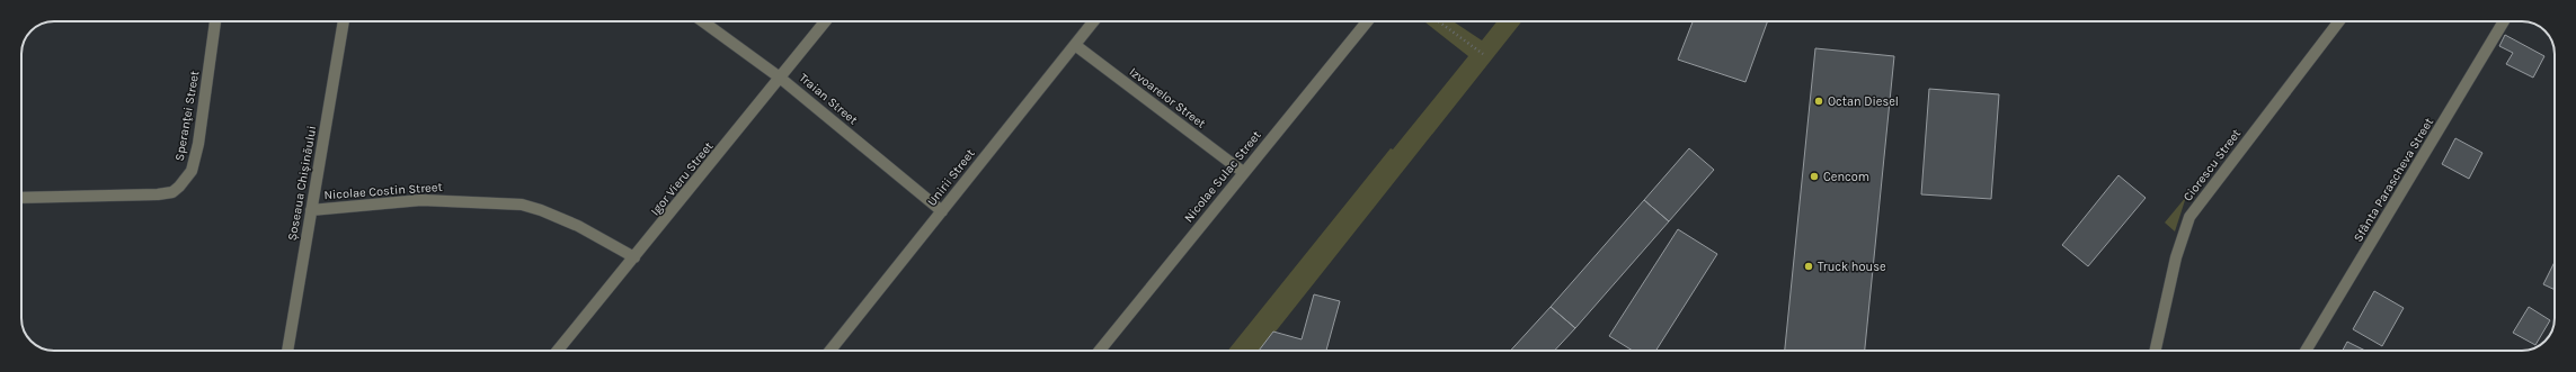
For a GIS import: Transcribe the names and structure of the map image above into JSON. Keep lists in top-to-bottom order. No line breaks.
{"streets":{"street":["Izvoarelor Street","Traian Street","Speranţei Street","Ciorescu Street","Nicolae Sulac Street","Unirii Street","Igor Vieru Street","Sfânta Parascheva Street","Șoseaua Chișinăului","Nicolae Costin Street"]},"crossings":[["Izvoarelor Street","Nicolae Sulac Street"],["Izvoarelor Street","Unirii Street"],["Traian Street","Unirii Street"],["Traian Street","Igor Vieru Street"],["Igor Vieru Street","Nicolae Costin Street"],["Șoseaua Chișinăului","Nicolae Costin Street"]],"places":["Octan Diesel","Cencom","Truck house"]}
